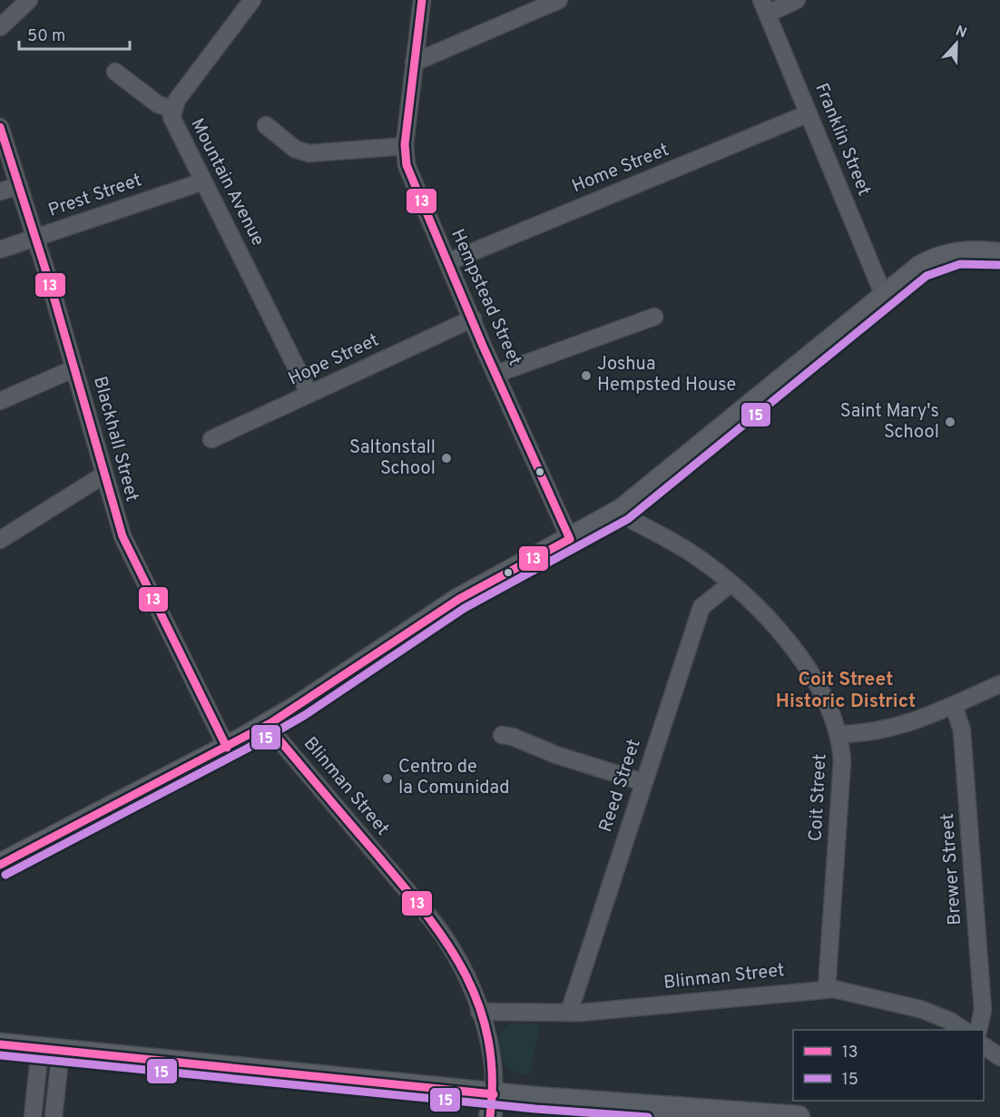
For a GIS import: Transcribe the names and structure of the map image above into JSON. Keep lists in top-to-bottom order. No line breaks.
{"streets":{"street":["Franklin Street","Home Street","Mountain Avenue","Prest Street","Hempstead Street","Hope Street","Blackhall Street","Reed Street","Blinman Street","Coit Street","Brewer Street"]},"crossings":[["Franklin Street","Home Street"],["Home Street","Hempstead Street"],["Mountain Avenue","Prest Street"],["Mountain Avenue","Hope Street"],["Prest Street","Blackhall Street"],["Hempstead Street","Hope Street"],["Reed Street","Blinman Street"],["Reed Street","Coit Street"],["Blinman Street","Coit Street"]],"districts":["Coit Street Historic District"],"places":["Joshua Hempsted House","Saint Mary's School","Saltonstall School","Centro de la Comunidad"],"lines":["transit line 13","transit line 15"],"legend":["13","15"],"scale_bar":"50 m","north":"top"}
